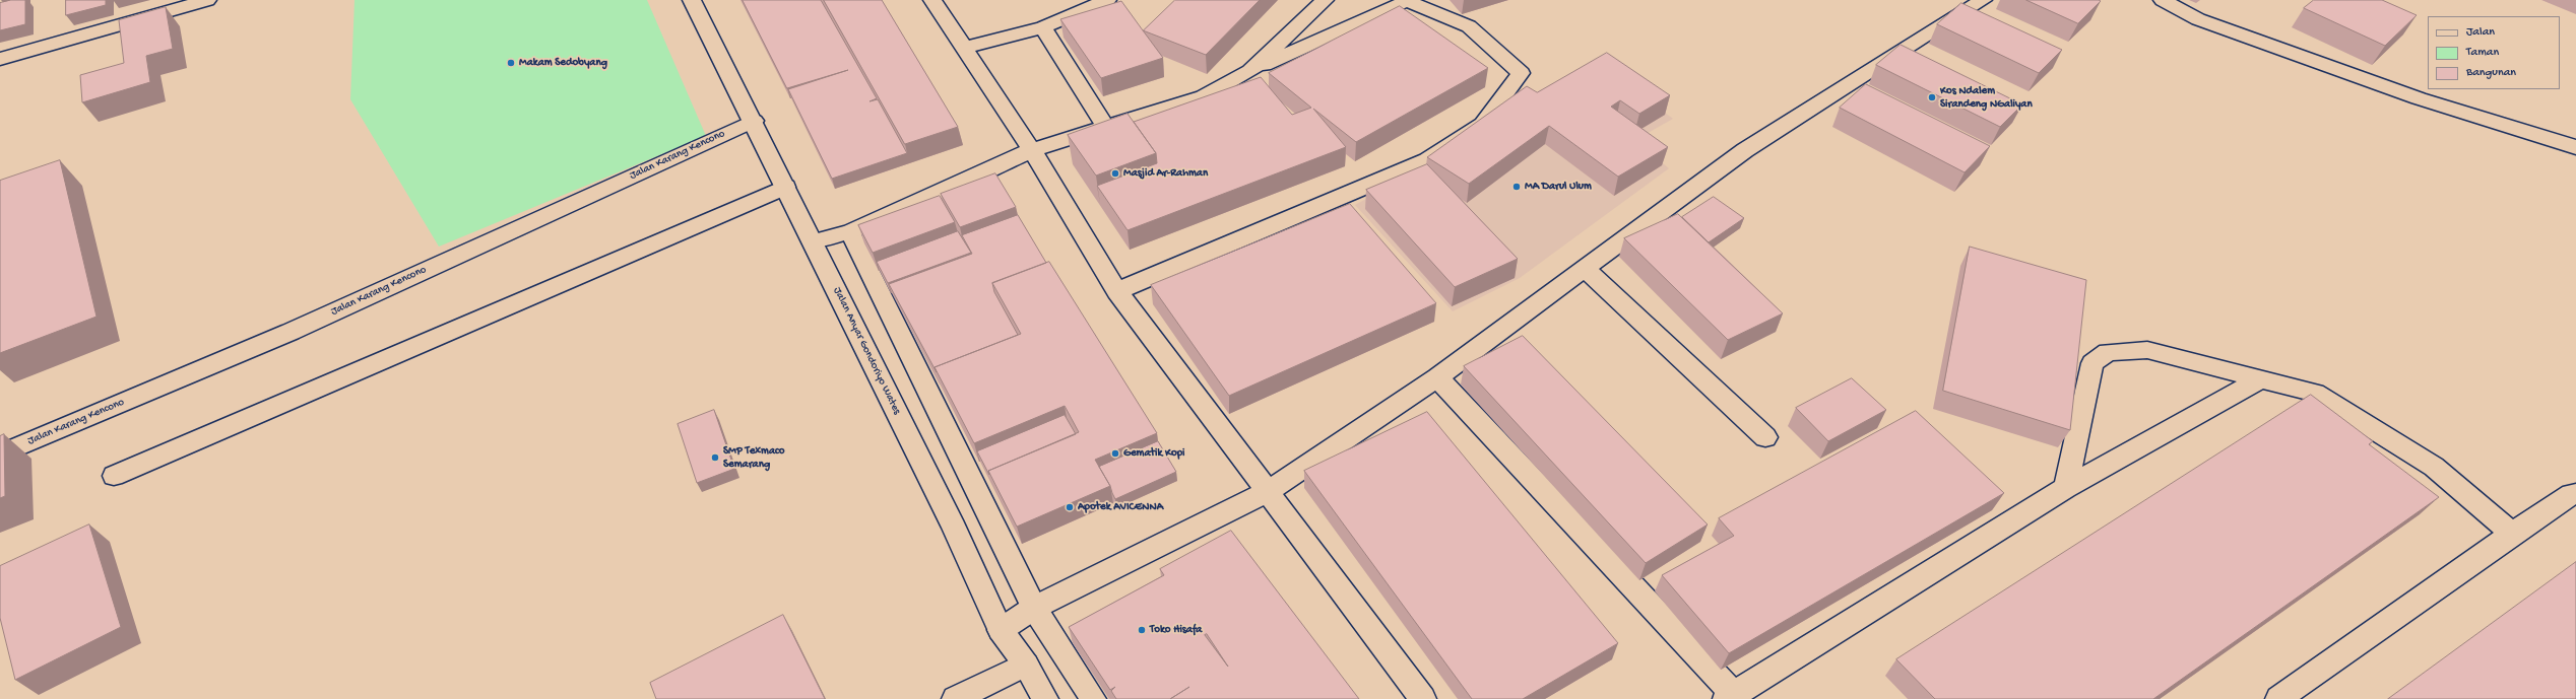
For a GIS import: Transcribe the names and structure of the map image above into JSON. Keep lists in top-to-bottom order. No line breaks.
{"streets":{"street":["Jalan Karang Kencono","Jalan Anyar Gondoriyo Wates"]},"crossings":[["Jalan Karang Kencono","Jalan Anyar Gondoriyo Wates"]],"places":["Makam Sedobyang","Kos Ndalem Sirandeng NGaliyan","Masjid Ar-Rahman","MA Darul Ulum","Gematik Kopi","SMP Texmaco Semarang","Apotek AVICENNA","Toko Hisafa"],"legend":["Jalan","Taman","Bangunan"]}
